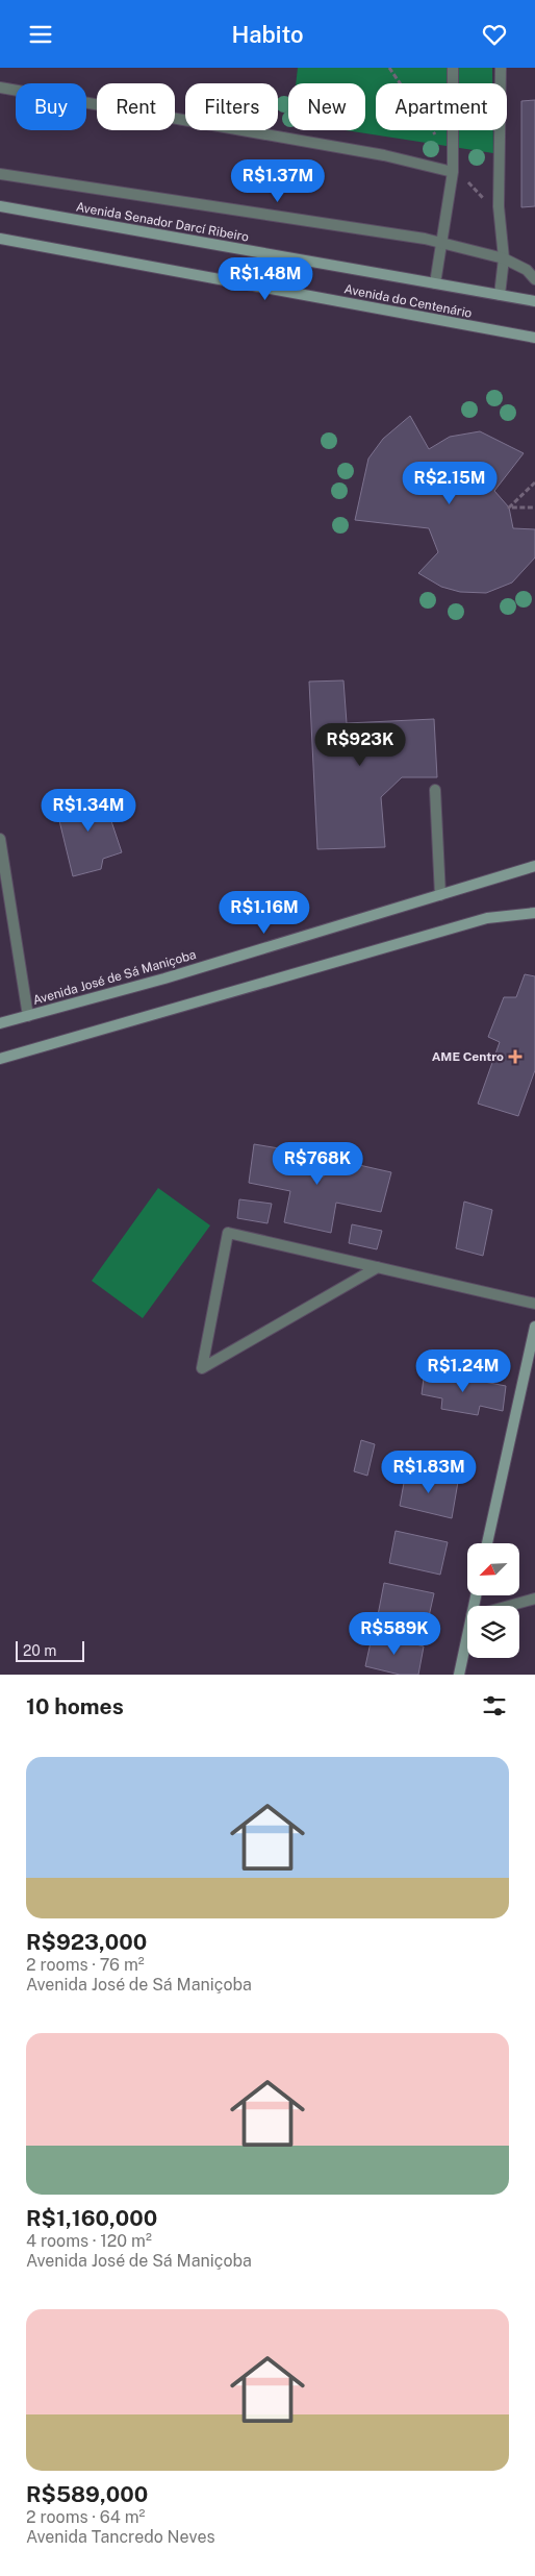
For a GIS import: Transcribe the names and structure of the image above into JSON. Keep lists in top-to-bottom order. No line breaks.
{"streets":{"main road":["Avenida Senador Darcí Ribeiro","Avenida do Centenário","Avenida José de Sá Maniçoba"]},"places":{"health":["AME Centro"]},"scale_bar":"20 m","north":"bottom left","page":{"header":"Habito","chip":["Buy","Rent","Filters","New","Apartment"],"price":["R$1.37M","R$1.48M","R$2.15M","R$923K","R$1.34M","R$1.16M","R$768K","R$1.24M","R$1.83M","R$589K"],"scale":"20 m","heading":"10 homes","list":[{"name":"R$923,000","note":"2 rooms · 76 m² · Avenida José de Sá Maniçoba"},{"name":"R$1,160,000","note":"4 rooms · 120 m² · Avenida José de Sá Maniçoba"},{"name":"R$589,000","note":"2 rooms · 64 m² · Avenida Tancredo Neves"}]}}
